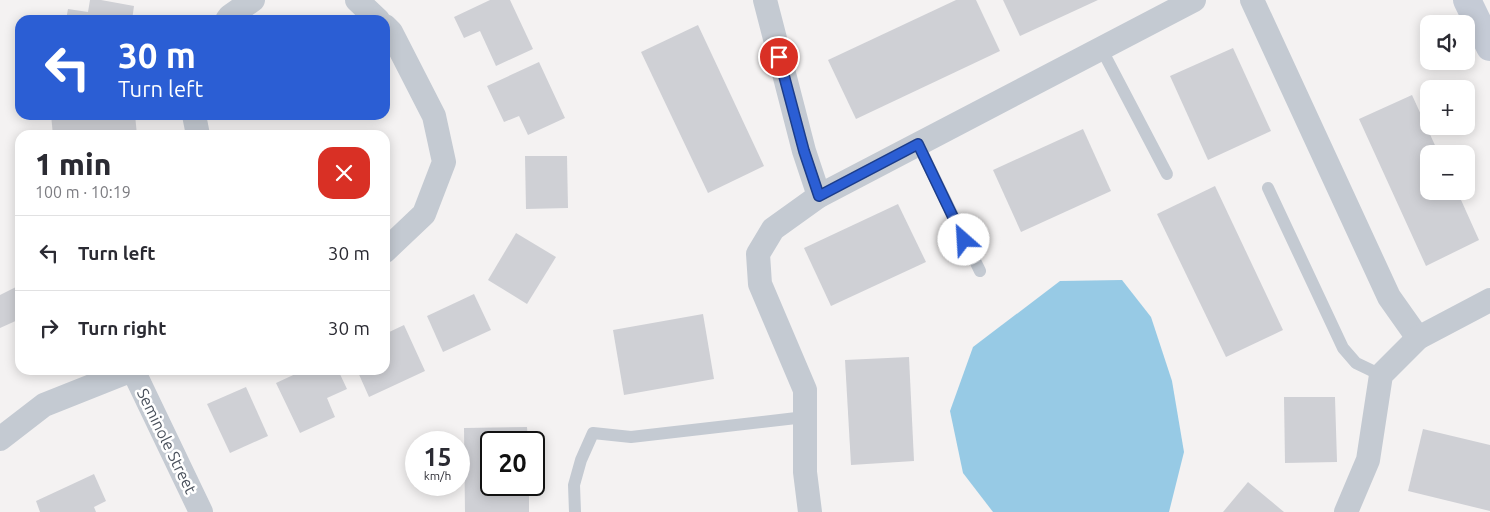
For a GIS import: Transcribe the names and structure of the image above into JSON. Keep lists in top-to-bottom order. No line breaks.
{"streets":{"street":["Seminole Street"]},"page":{"map_buttons":["+","−"],"turn":["30 m","Turn left"],"heading":["1 min","100 m · 10:19"],"list":[{"name":"Turn left","value":"30 m"},{"name":"Turn right","value":"30 m"}],"speed":"15 km/h","limit":"20"}}
